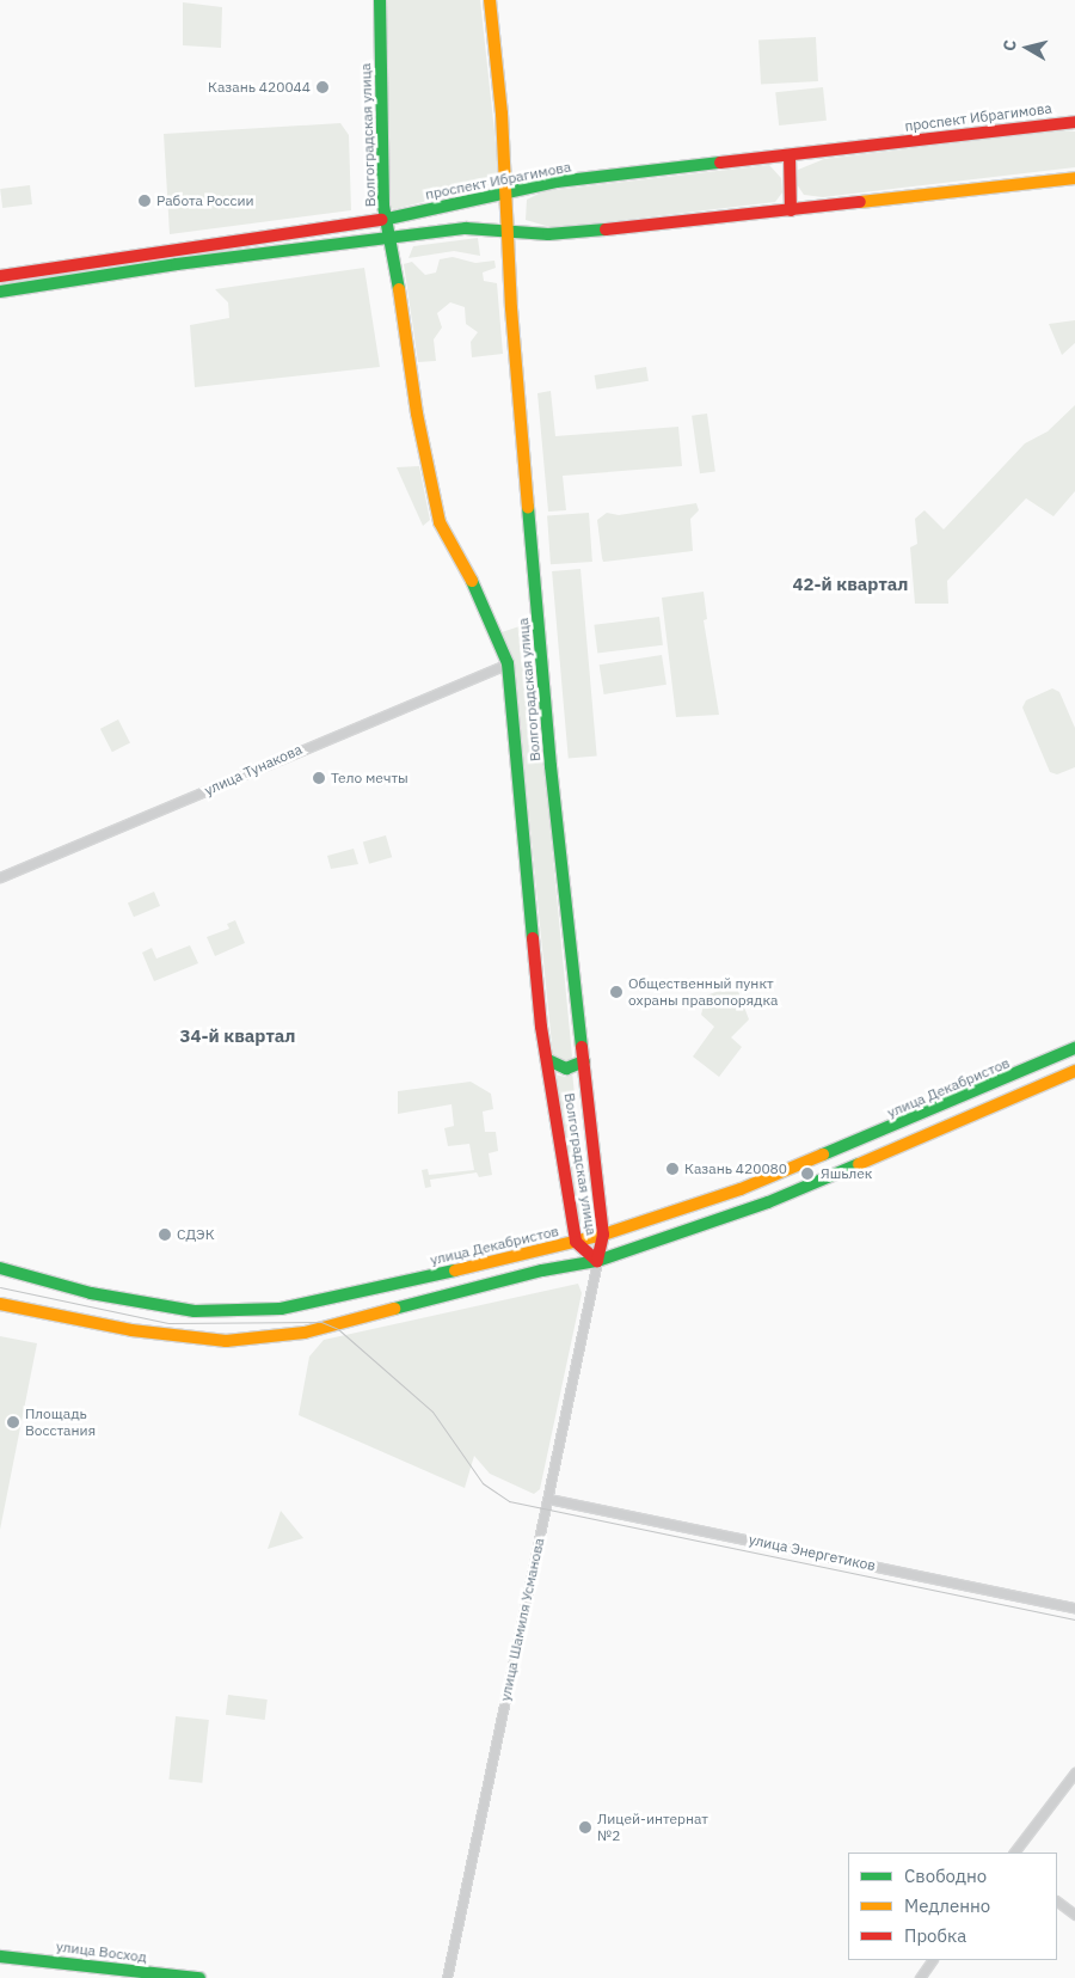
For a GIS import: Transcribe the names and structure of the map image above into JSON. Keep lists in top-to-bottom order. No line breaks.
{"streets":{"main road":["проспект Ибрагимова","Волгоградская улица","улица Декабристов","улица Восход"],"street":["улица Тунакова","улица Энергетиков","улица Шамиля Усманова"]},"crossings":[["проспект Ибрагимова","Волгоградская улица"],["Волгоградская улица","улица Тунакова"],["Волгоградская улица","улица Декабристов"],["Волгоградская улица","улица Шамиля Усманова"],["улица Энергетиков","улица Шамиля Усманова"]],"districts":["42-й квартал","34-й квартал"],"places":["Казань 420044","Работа России","Тело мечты","Общественный пункт охраны правопорядка","Казань 420080","Яшьлек","СДЭК","Площадь Восстания","Лицей-интернат №2"],"legend":["Свободно","Медленно","Пробка"],"north":"left"}
